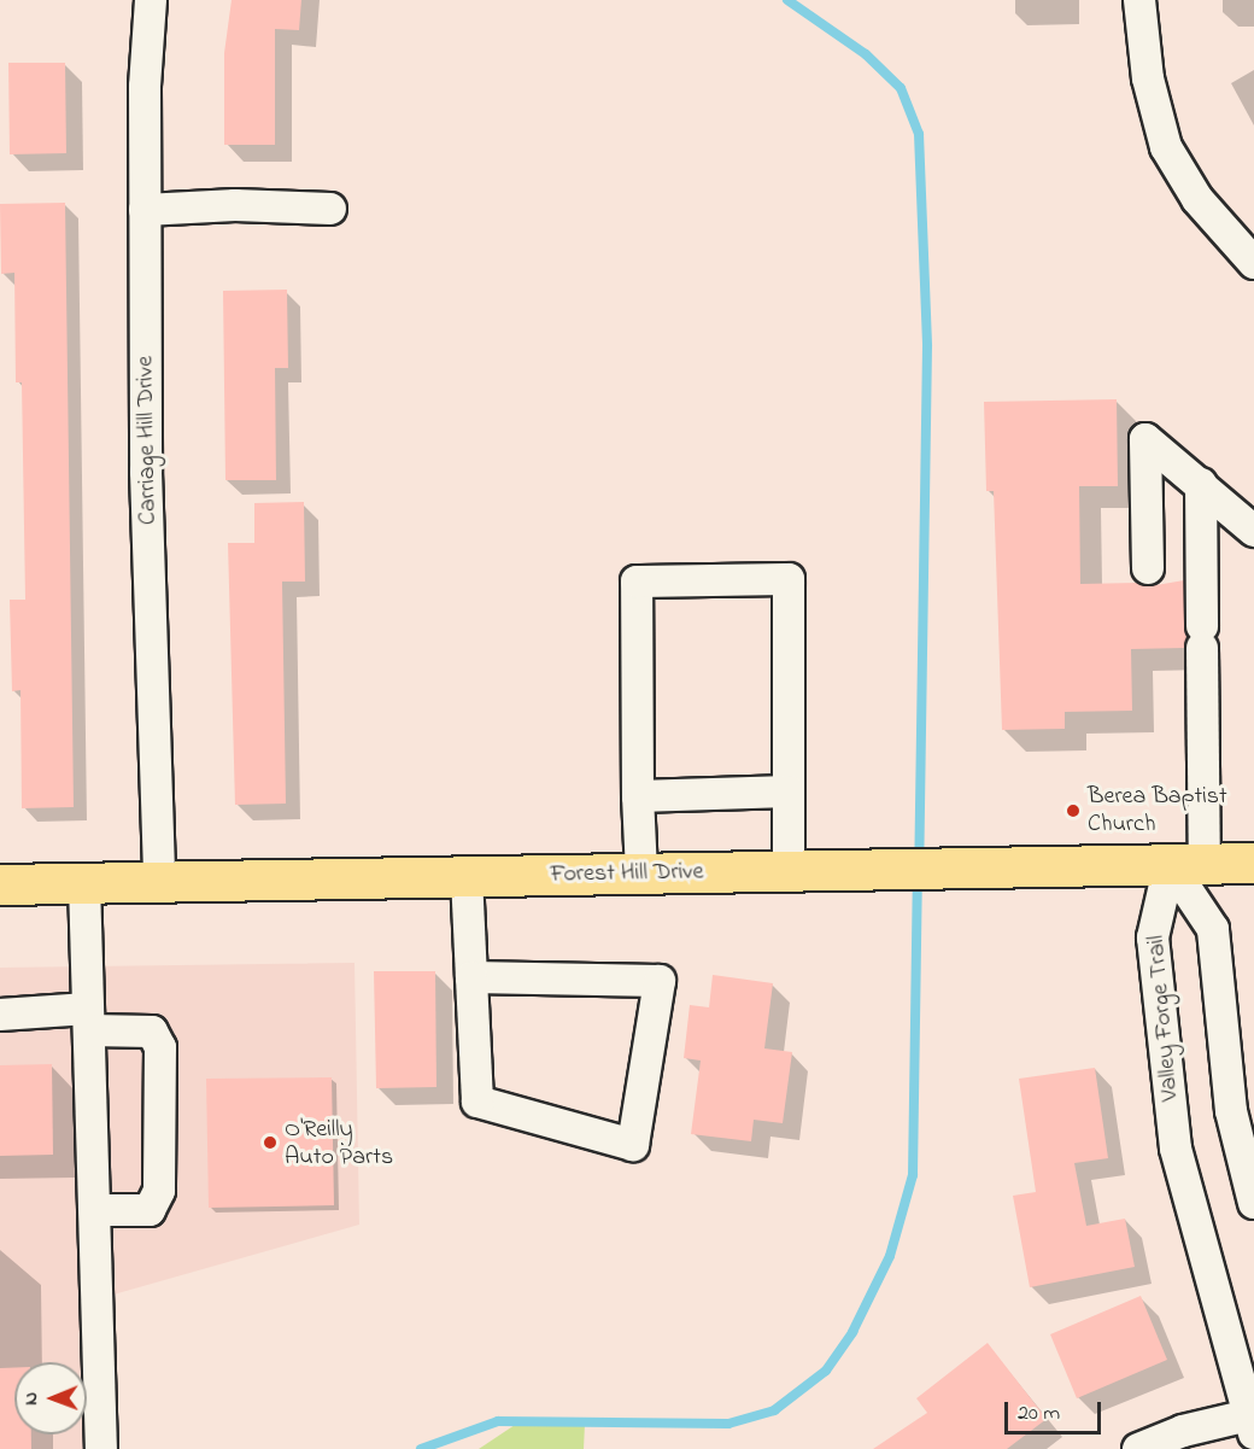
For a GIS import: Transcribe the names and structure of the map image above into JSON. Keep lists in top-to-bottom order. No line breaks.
{"streets":{"main road":["Forest Hill Drive"],"street":["Carriage Hill Drive","Valley Forge Trail"]},"crossings":[["Carriage Hill Drive","Forest Hill Drive"],["Forest Hill Drive","Valley Forge Trail"]],"places":["Berea Baptist Church","O'Reilly Auto Parts"],"scale_bar":"20 m","north":"left"}
